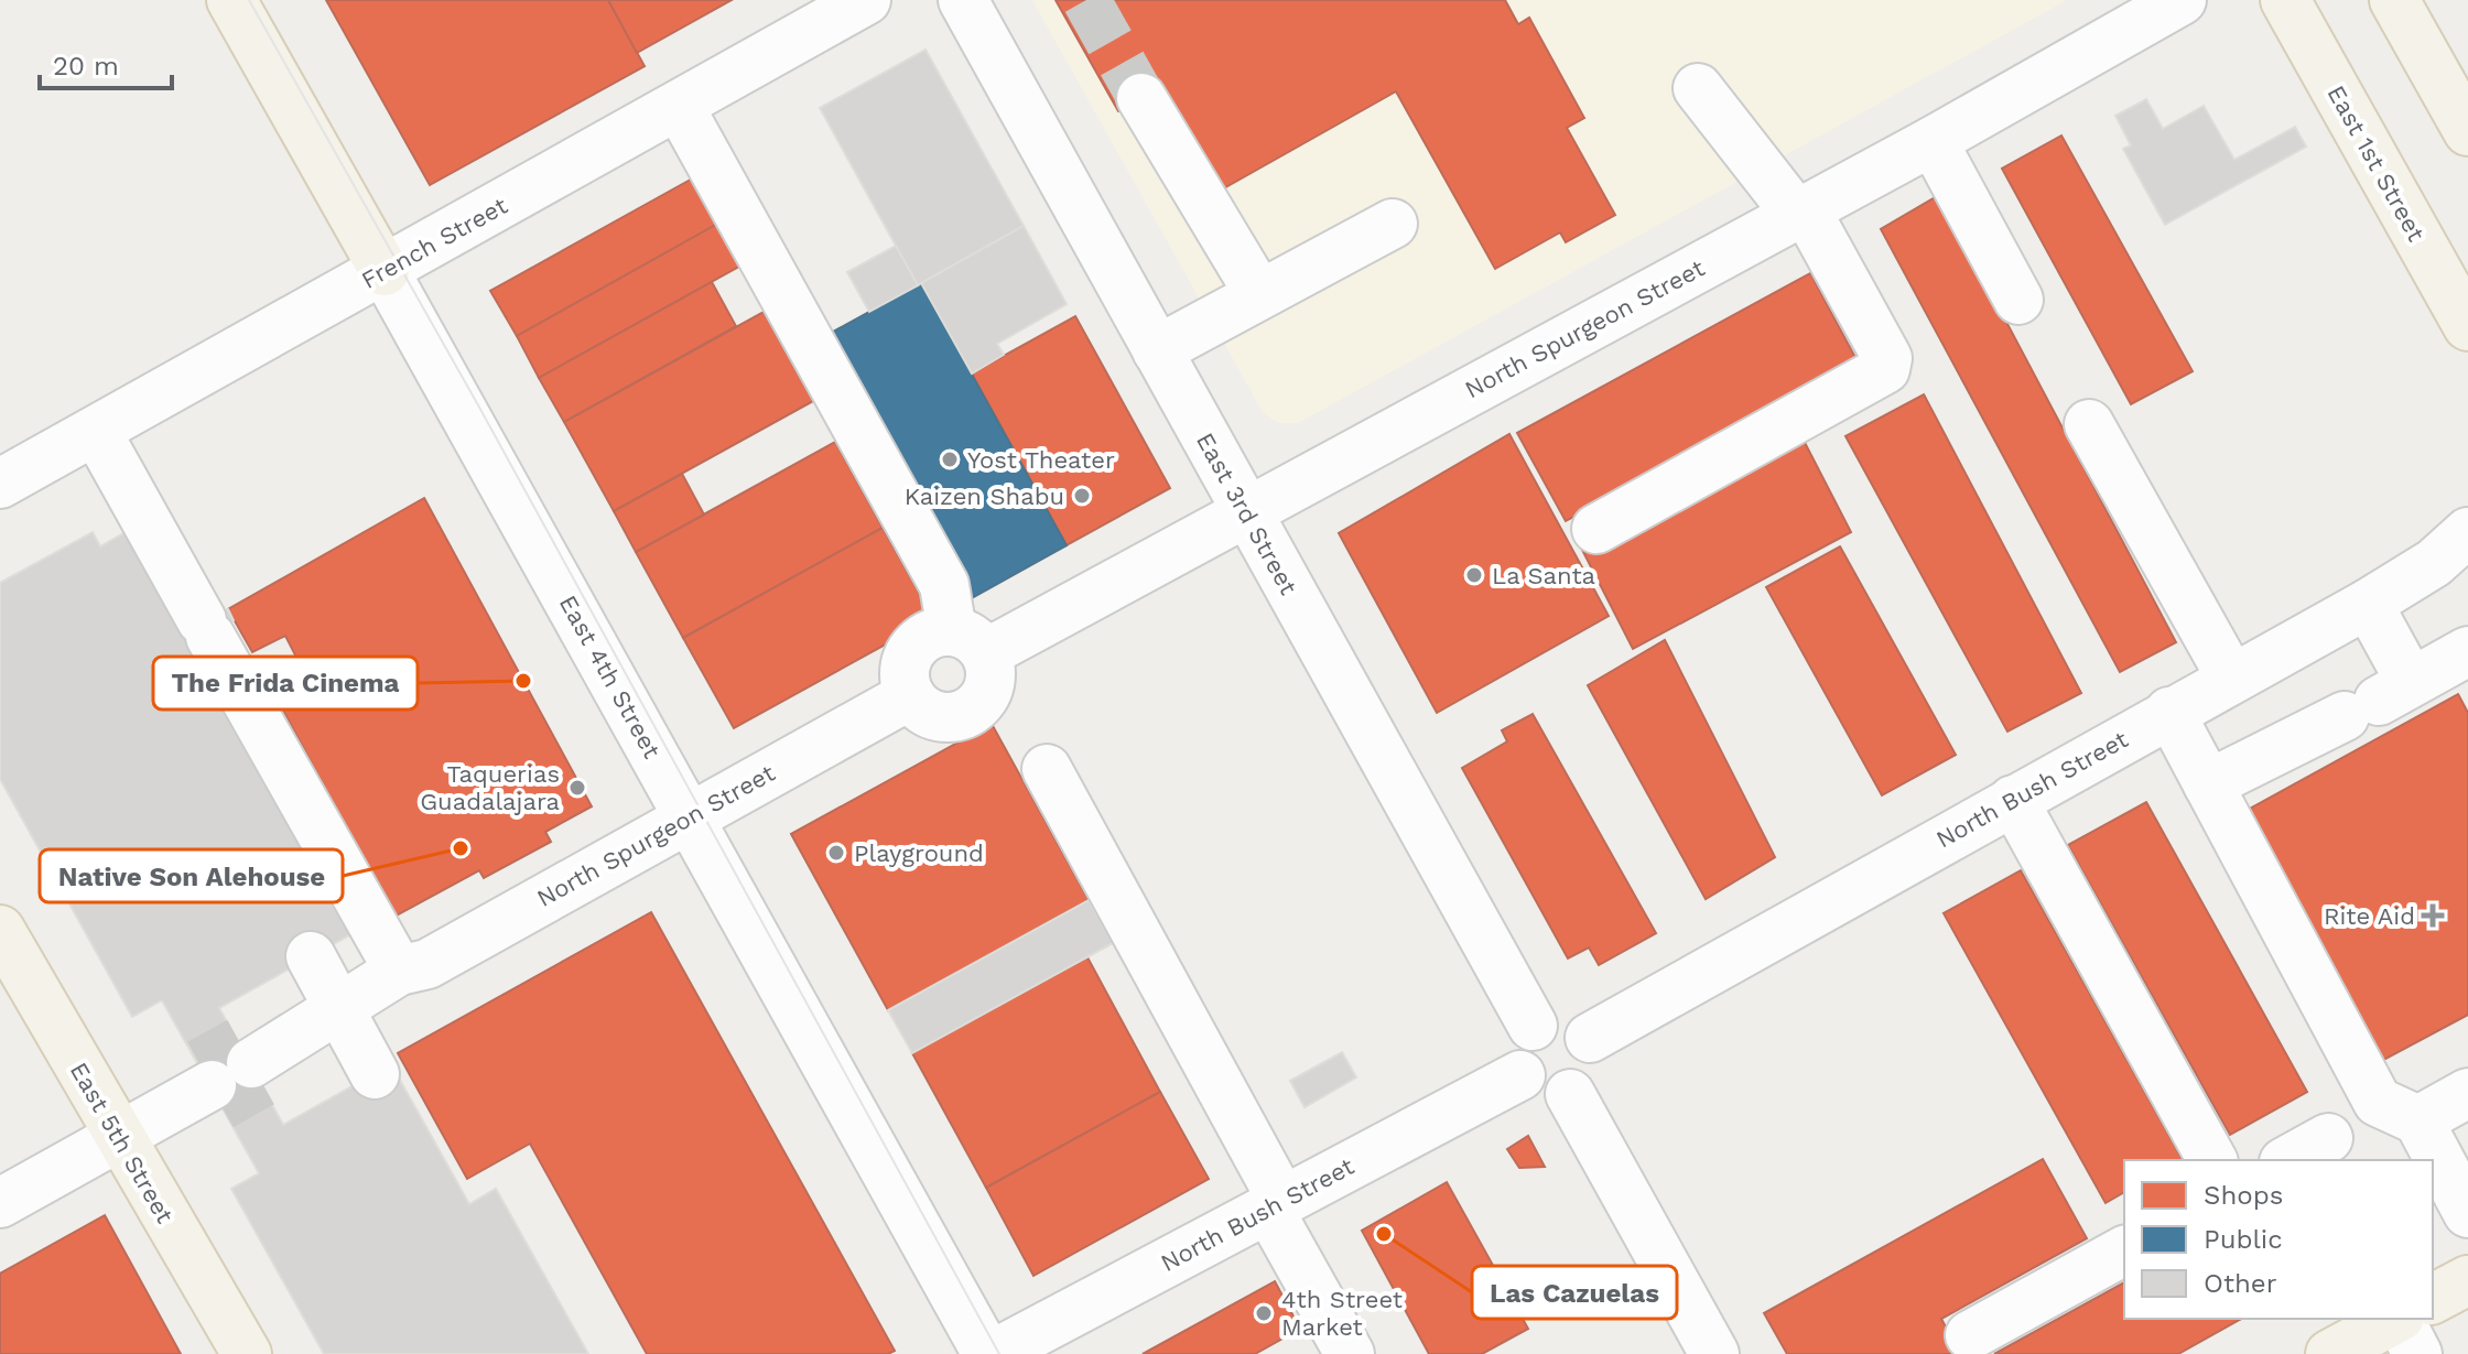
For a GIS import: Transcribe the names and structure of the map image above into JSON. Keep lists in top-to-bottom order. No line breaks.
{"streets":{"main road":["East 1st Street","East 4th Street","East 5th Street"],"street":["French Street","North Spurgeon Street","East 3rd Street","North Bush Street"]},"crossings":[["French Street","East 4th Street"],["North Spurgeon Street","East 3rd Street"],["North Spurgeon Street","East 4th Street"],["North Spurgeon Street","East 5th Street"],["East 3rd Street","North Bush Street"]],"places":{"other":["Yost Theater","Kaizen Shabu","La Santa","The Frida Cinema","Taquerias Guadalajara","Native Son Alehouse","Playground","Las Cazuelas","4th Street Market"],"health":["Rite Aid"]},"legend":["Shops","Public","Other"],"scale_bar":"20 m"}
